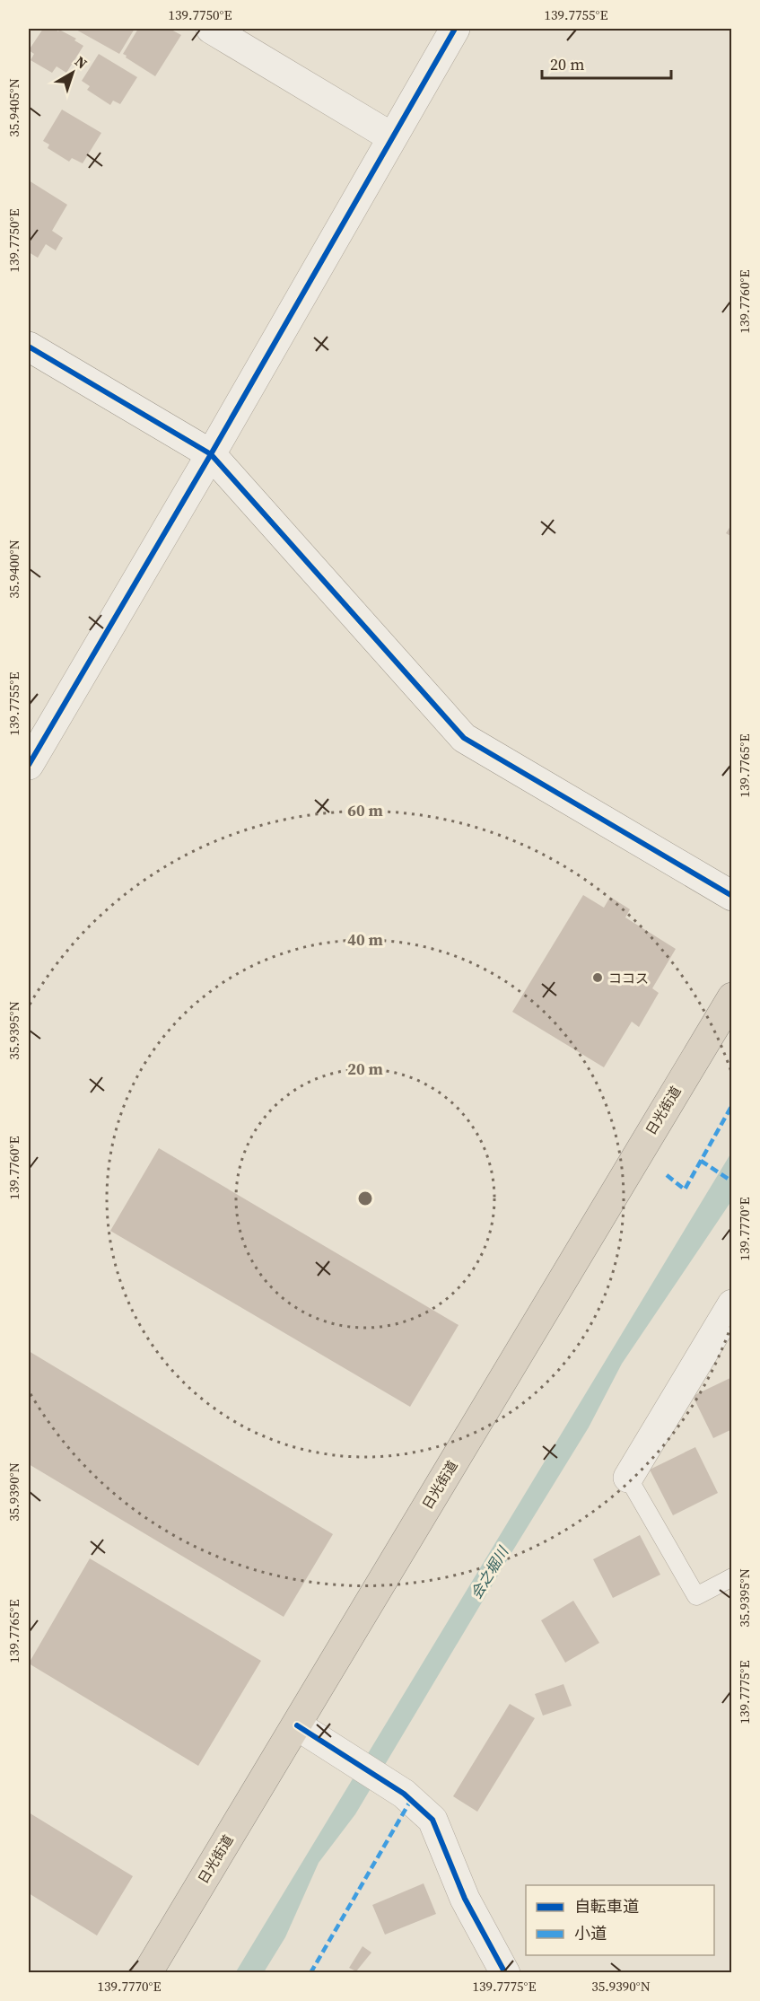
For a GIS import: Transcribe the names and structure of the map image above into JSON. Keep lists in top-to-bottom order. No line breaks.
{"streets":{"highway":["日光街道"]},"water":["会之堀川"],"places":["ココス"],"legend":["自転車道","小道"],"scale_bar":"20 m","north":"top right","coordinates":["139.7750°E","139.7755°E","35.9405°N","139.7760°E","35.9400°N","139.7765°E","35.9395°N","139.7770°E","35.9390°N","139.7775°E"],"rings":["60 m","40 m","20 m"]}
